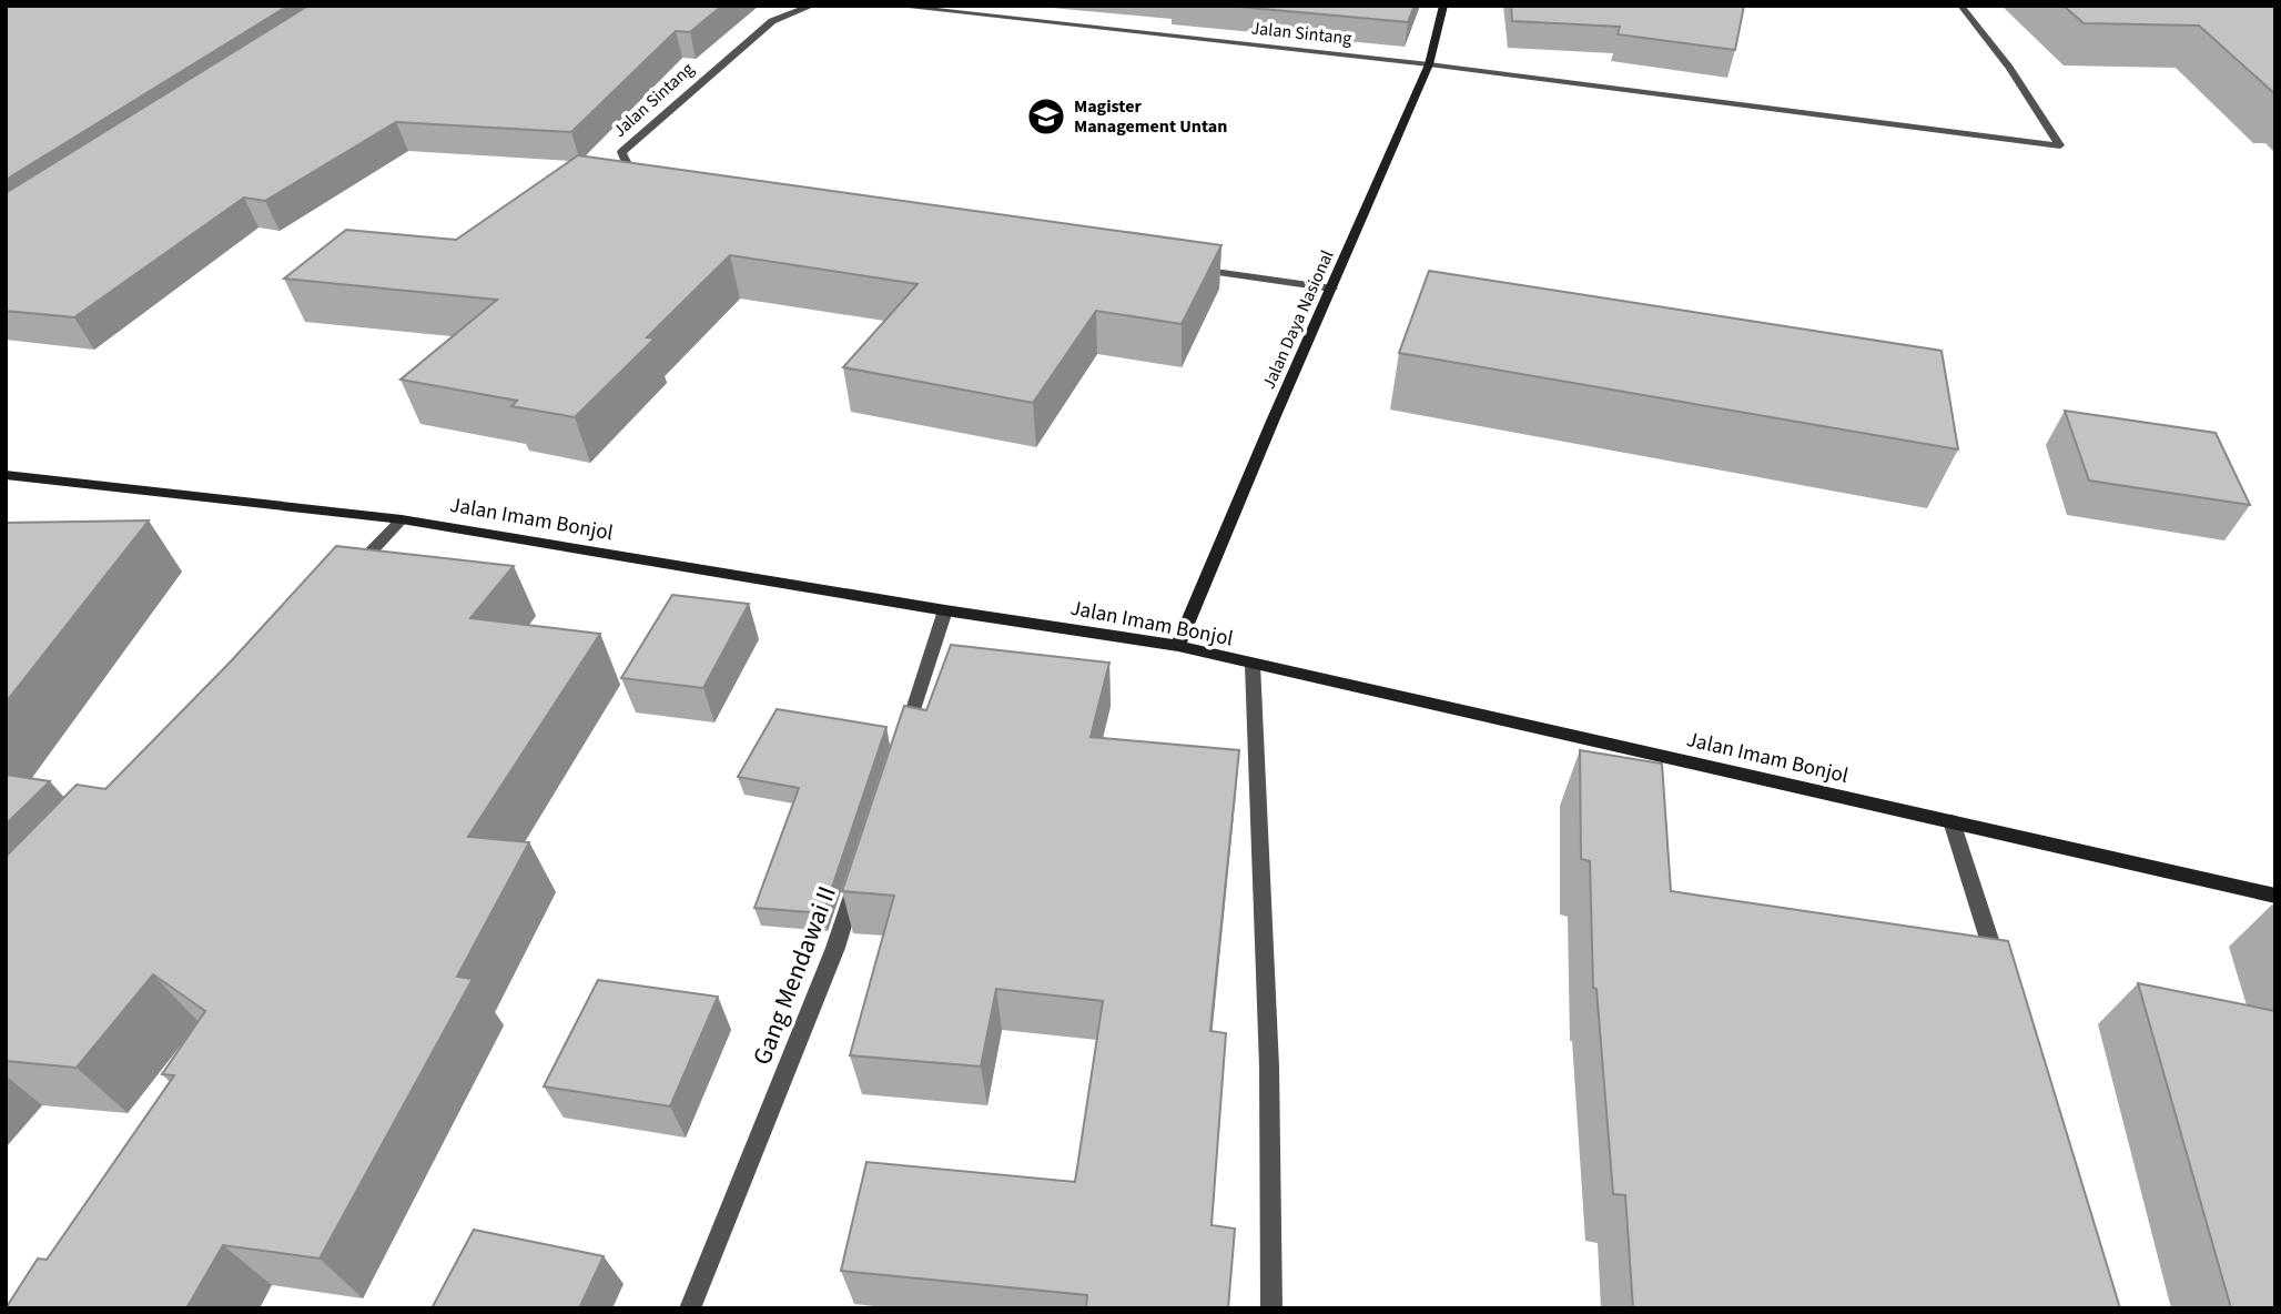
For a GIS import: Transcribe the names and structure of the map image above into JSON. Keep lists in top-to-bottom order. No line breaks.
{"streets":{"main road":["Jalan Daya Nasional","Jalan Imam Bonjol"],"street":["Jalan Sintang","Gang Mendawai II"]},"crossings":[["Jalan Sintang","Jalan Daya Nasional"],["Jalan Daya Nasional","Jalan Imam Bonjol"]],"places":{"school or university":["Magister Management Untan"]}}
